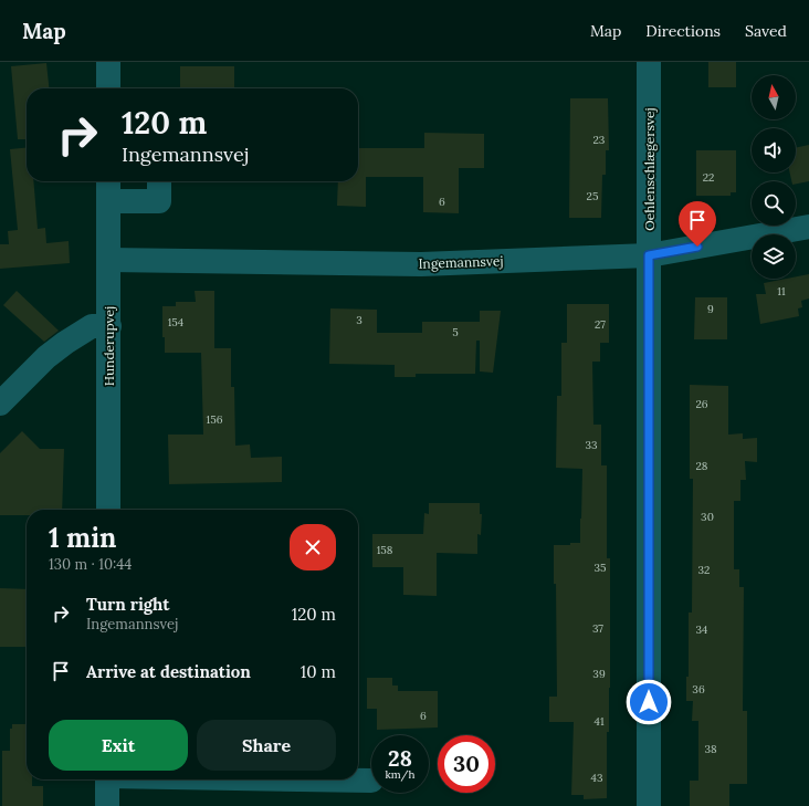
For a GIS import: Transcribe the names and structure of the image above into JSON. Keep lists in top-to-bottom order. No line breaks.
{"streets":{"street":["Oehlenschlægersvej","Ingemannsvej","Hunderupvej"]},"crossings":[["Oehlenschlægersvej","Ingemannsvej"],["Ingemannsvej","Hunderupvej"]],"house_numbers":["23","22","25","6","11","9","3","154","27","5","26","156","33","28","30","158","35","32","37","34","39","36","6","41","38","43"],"north":"top","page":{"header":"Map","nav":["Map","Directions","Saved"],"turn":["120 m","Ingemannsvej"],"heading":["1 min","130 m · 10:44"],"list":[{"name":"Turn right","note":"Ingemannsvej","value":"120 m"},{"name":"Arrive at destination","value":"10 m"}],"buttons":["Exit","Share"],"speed":"28 km/h","limit":"30"}}
